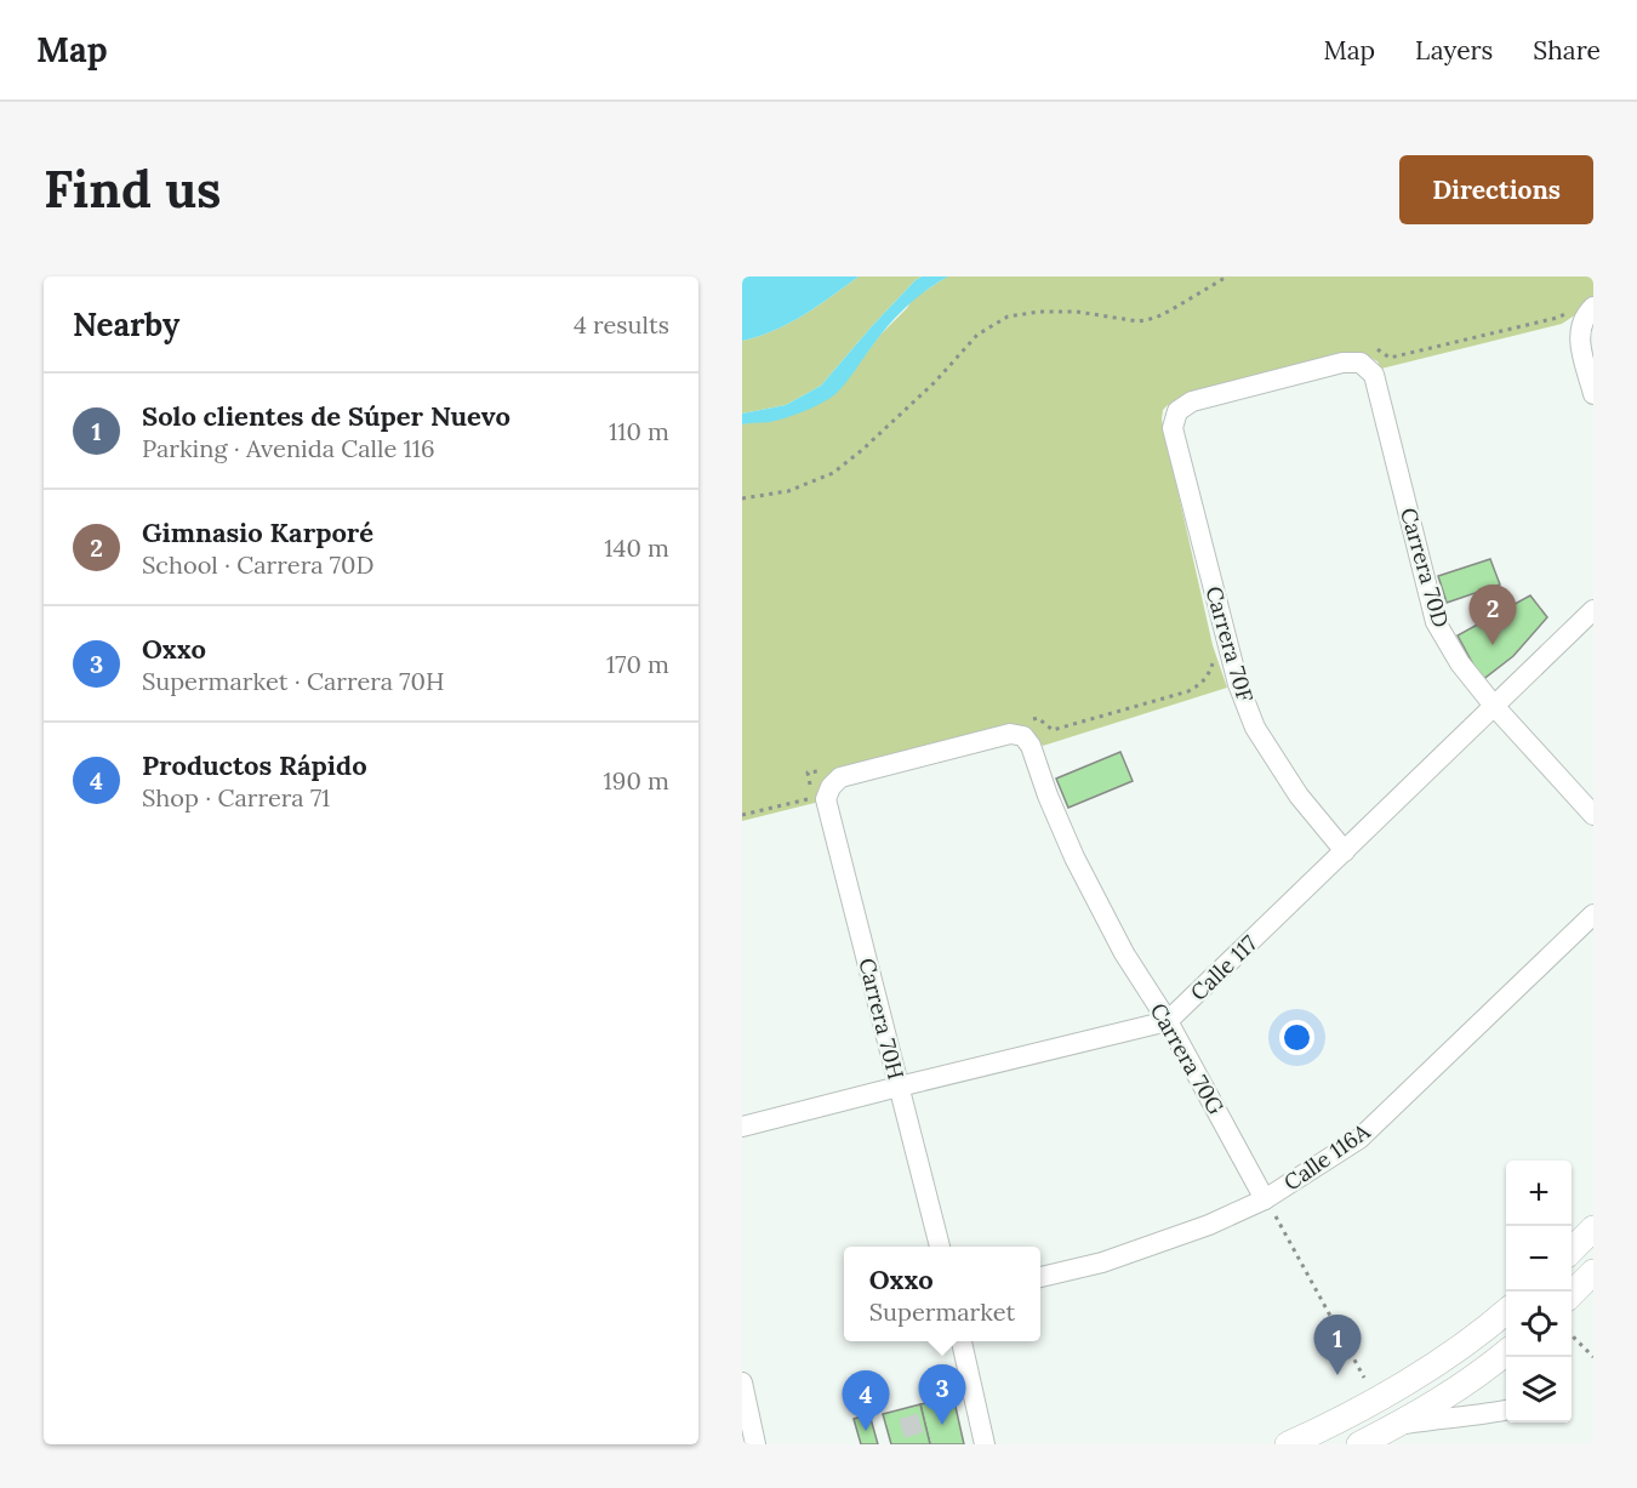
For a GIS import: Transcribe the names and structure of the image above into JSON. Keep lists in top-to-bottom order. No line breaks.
{"streets":{"street":["Carrera 70D","Carrera 70F","Calle 117","Carrera 70H","Carrera 70G","Calle 116A"]},"crossings":[["Carrera 70D","Carrera 70F"],["Carrera 70D","Calle 117"],["Carrera 70F","Calle 117"],["Calle 117","Carrera 70G"],["Carrera 70H","Carrera 70G"],["Carrera 70G","Calle 116A"]],"page":{"header":"Map","nav":["Map","Layers","Share"],"buttons":"Directions","title":"Find us","heading":["Nearby","4 results"],"list":[{"mark":"1","name":"Solo clientes de Súper Nuevo","note":"Parking · Avenida Calle 116","value":"110 m"},{"mark":"2","name":"Gimnasio Karporé","note":"School · Carrera 70D","value":"140 m"},{"mark":"3","name":"Oxxo","note":"Supermarket · Carrera 70H","value":"170 m"},{"mark":"4","name":"Productos Rápido","note":"Shop · Carrera 71","value":"190 m"}],"pins":["2","1","3","4"],"map_buttons":["+","−"],"popup":["Oxxo","Supermarket"]}}
